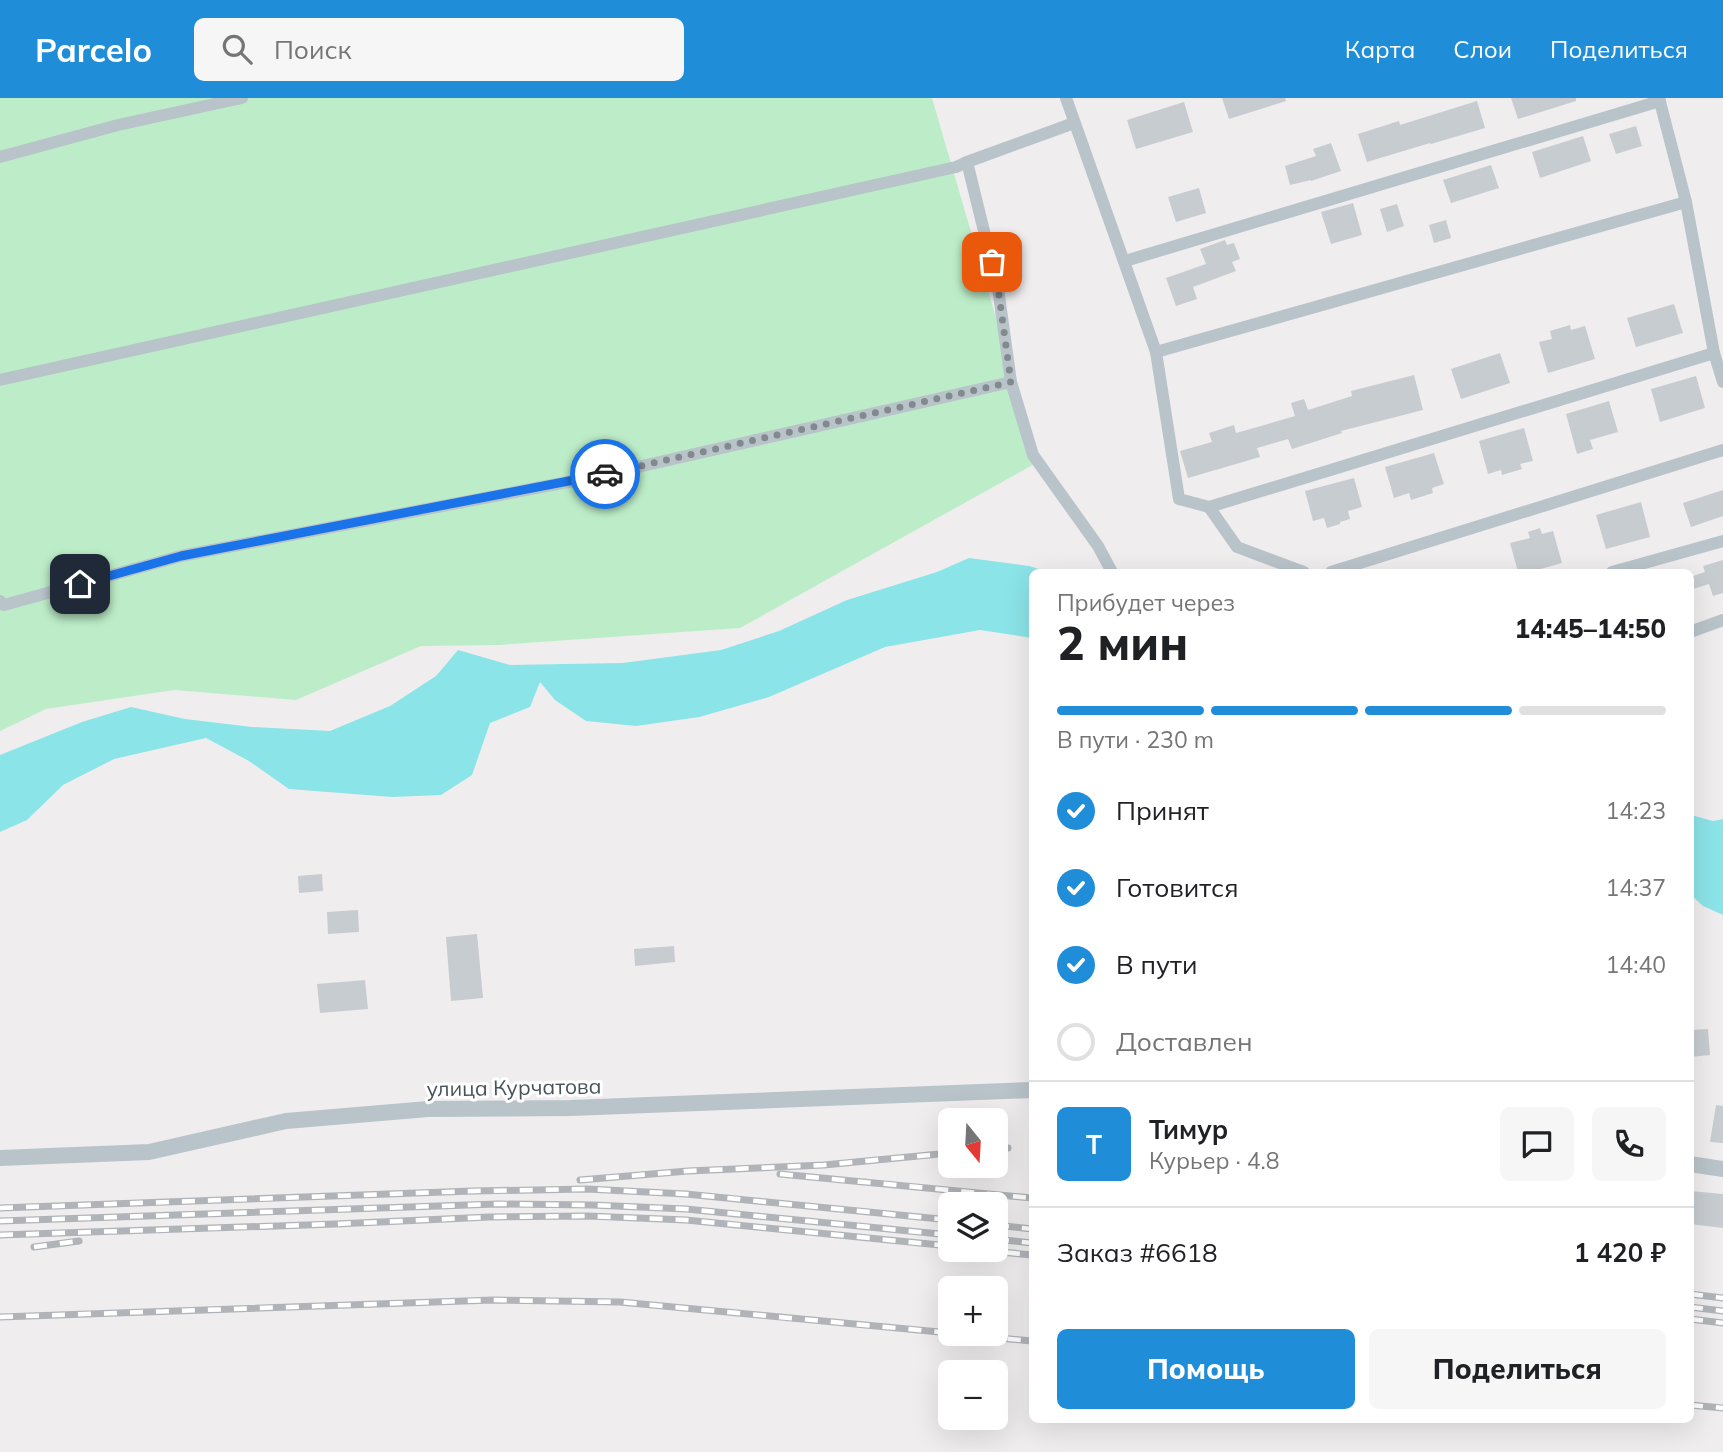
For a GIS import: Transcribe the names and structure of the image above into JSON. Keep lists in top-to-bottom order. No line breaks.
{"streets":{"street":["улица Курчатова"]},"north":"bottom","page":{"header":"Parcelo","search":"Поиск","nav":["Карта","Слои","Поделиться"],"heading":["2 мин","Прибудет через","14:45–14:50"],"panel":["Тимур","Курьер · 4.8","Заказ #6618","1 420 ₽"],"bar":"В пути · 230 m","list":[["Принят","14:23"],["Готовится","14:37"],["В пути","14:40"],"Доставлен"],"round":"Т","map_buttons":["+","−"],"buttons":["Помощь","Поделиться"]}}
